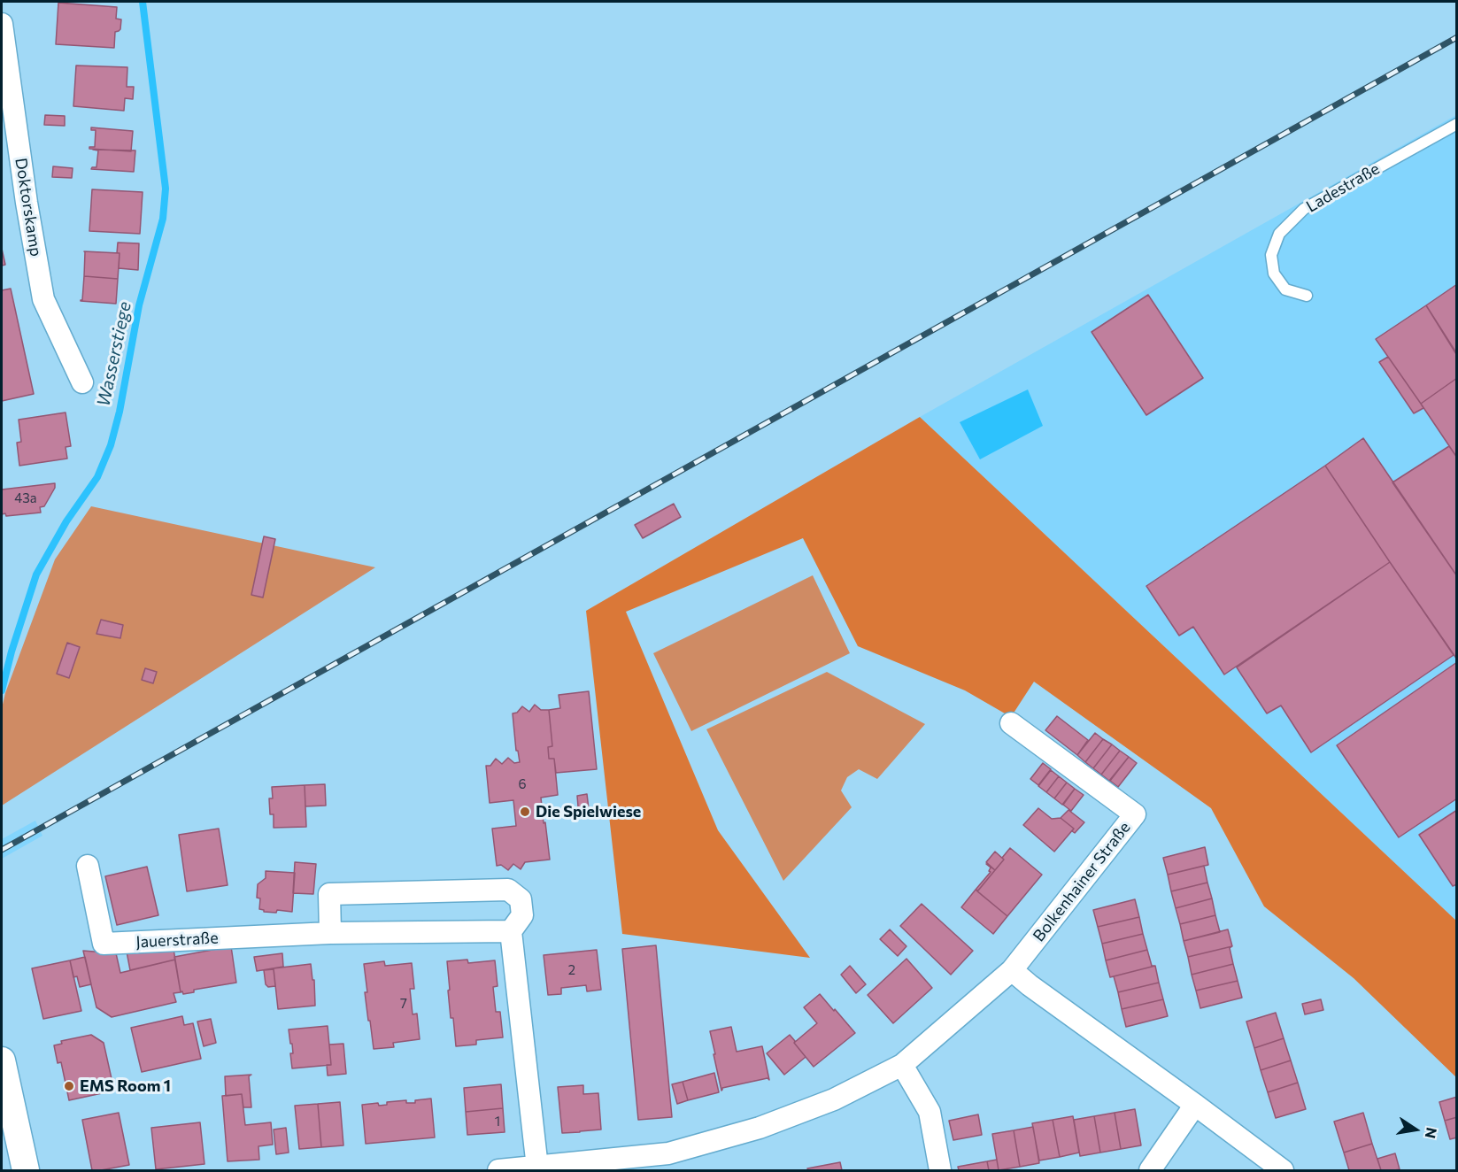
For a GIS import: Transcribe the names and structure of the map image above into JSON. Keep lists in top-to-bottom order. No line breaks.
{"streets":{"street":["Doktorskamp","Bolkenhainer Straße","Jauerstraße"],"lane":["Ladestraße"]},"water":["Wasserstiege"],"places":["Die Spielwiese","EMS Room 1"],"house_numbers":["43a","6","2","7","1"],"north":"right"}
